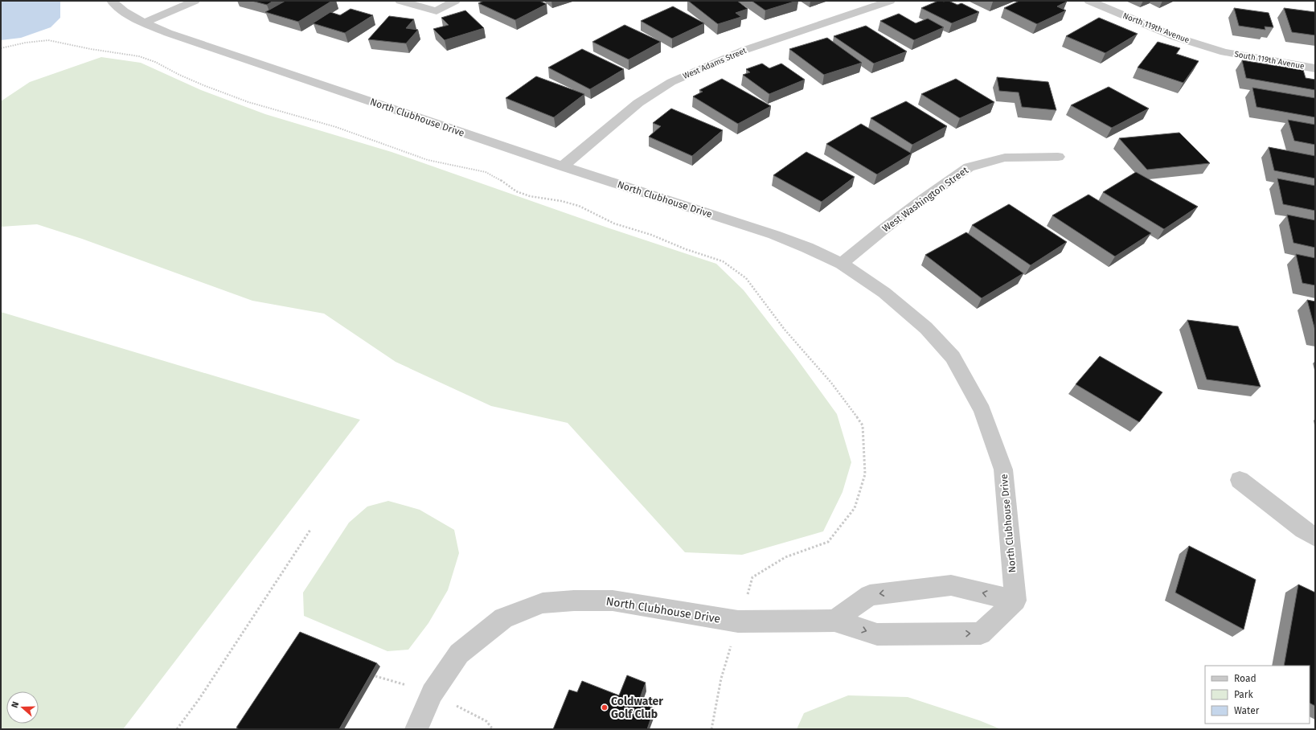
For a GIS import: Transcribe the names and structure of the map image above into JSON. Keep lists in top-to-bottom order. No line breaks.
{"streets":{"street":["North 119th Avenue","South 119th Avenue","West Adams Street","North Clubhouse Drive","West Washington Street"]},"crossings":[["North 119th Avenue","South 119th Avenue"],["West Adams Street","North Clubhouse Drive"],["North Clubhouse Drive","West Washington Street"]],"places":["Coldwater Golf Club"],"legend":["Road","Park","Water"],"north":"left"}
